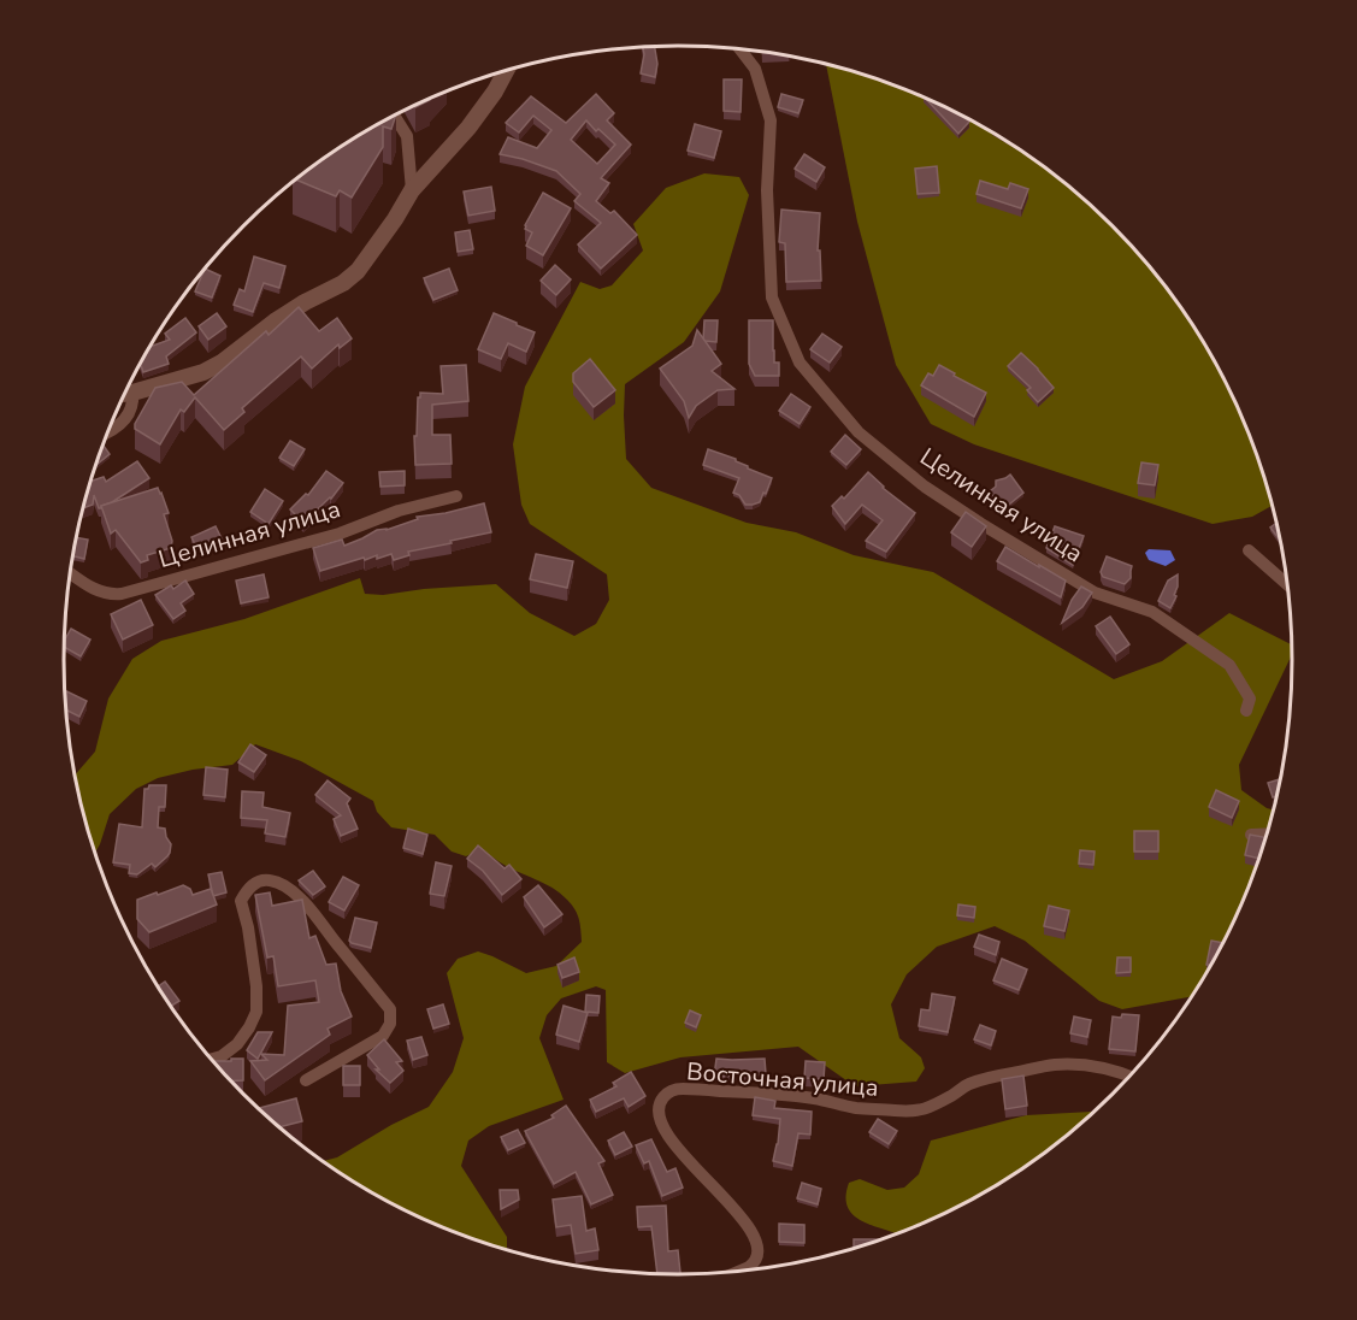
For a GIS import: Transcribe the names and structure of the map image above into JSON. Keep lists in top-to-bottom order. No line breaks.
{"streets":{"street":["Целинная улица","Восточная улица"]}}
